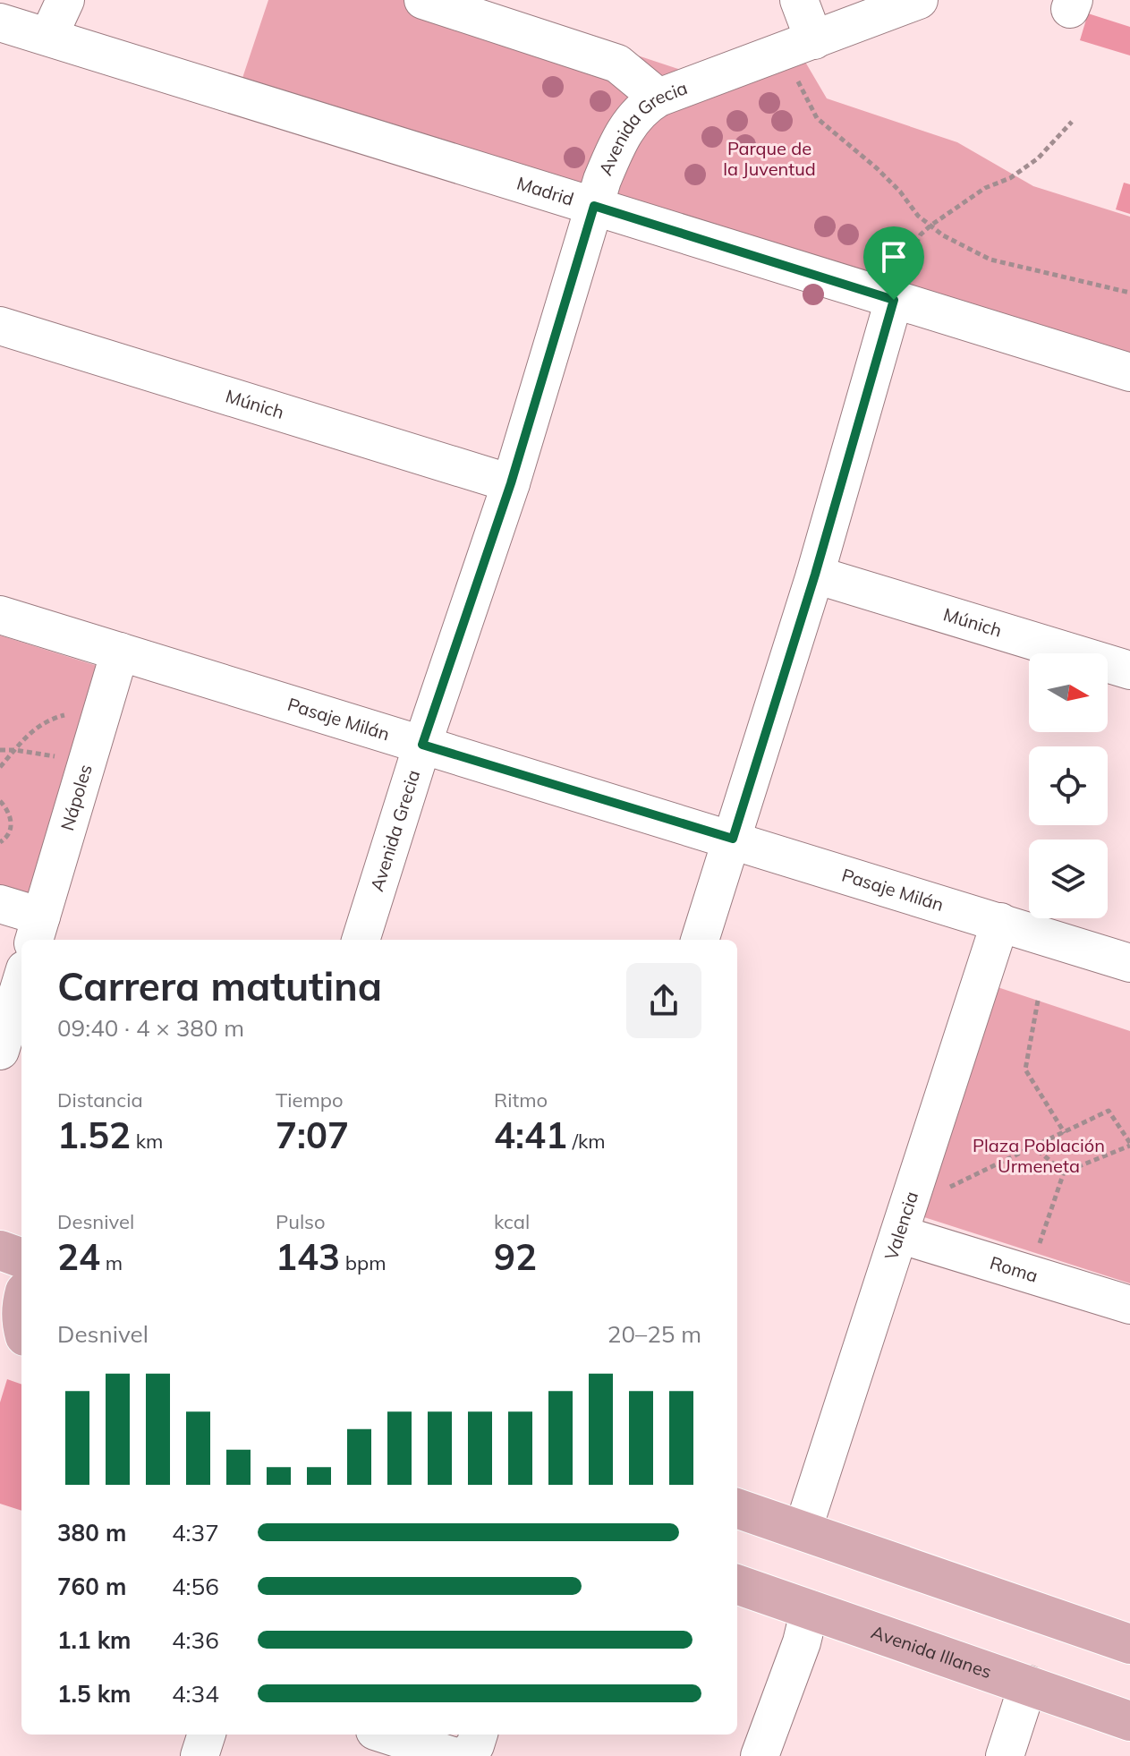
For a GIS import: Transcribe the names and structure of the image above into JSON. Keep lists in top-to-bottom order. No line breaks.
{"streets":{"main road":["Avenida Illanes"],"street":["Avenida Grecia","Madrid","Múnich","Pasaje Milán","Nápoles","Valencia","Roma"]},"crossings":[["Avenida Grecia","Madrid"],["Avenida Grecia","Múnich"],["Avenida Grecia","Pasaje Milán"],["Pasaje Milán","Nápoles"],["Pasaje Milán","Valencia"],["Valencia","Roma"]],"parks":["Parque de la Juventud","Plaza Población Urmeneta"],"north":"right","page":{"heading":["Carrera matutina","09:40 · 4 × 380 m"],"stats":[["Distancia","1.52 km"],["Tiempo","7:07"],["Ritmo","4:41 /km"],["Desnivel","24 m"],["Pulso","143 bpm"],["kcal","92"]],"chart":["Desnivel","20–25 m"],"list":[{"name":"380 m","note":"4:37"},{"name":"760 m","note":"4:56"},{"name":"1.1 km","note":"4:36"},{"name":"1.5 km","note":"4:34"}]}}
